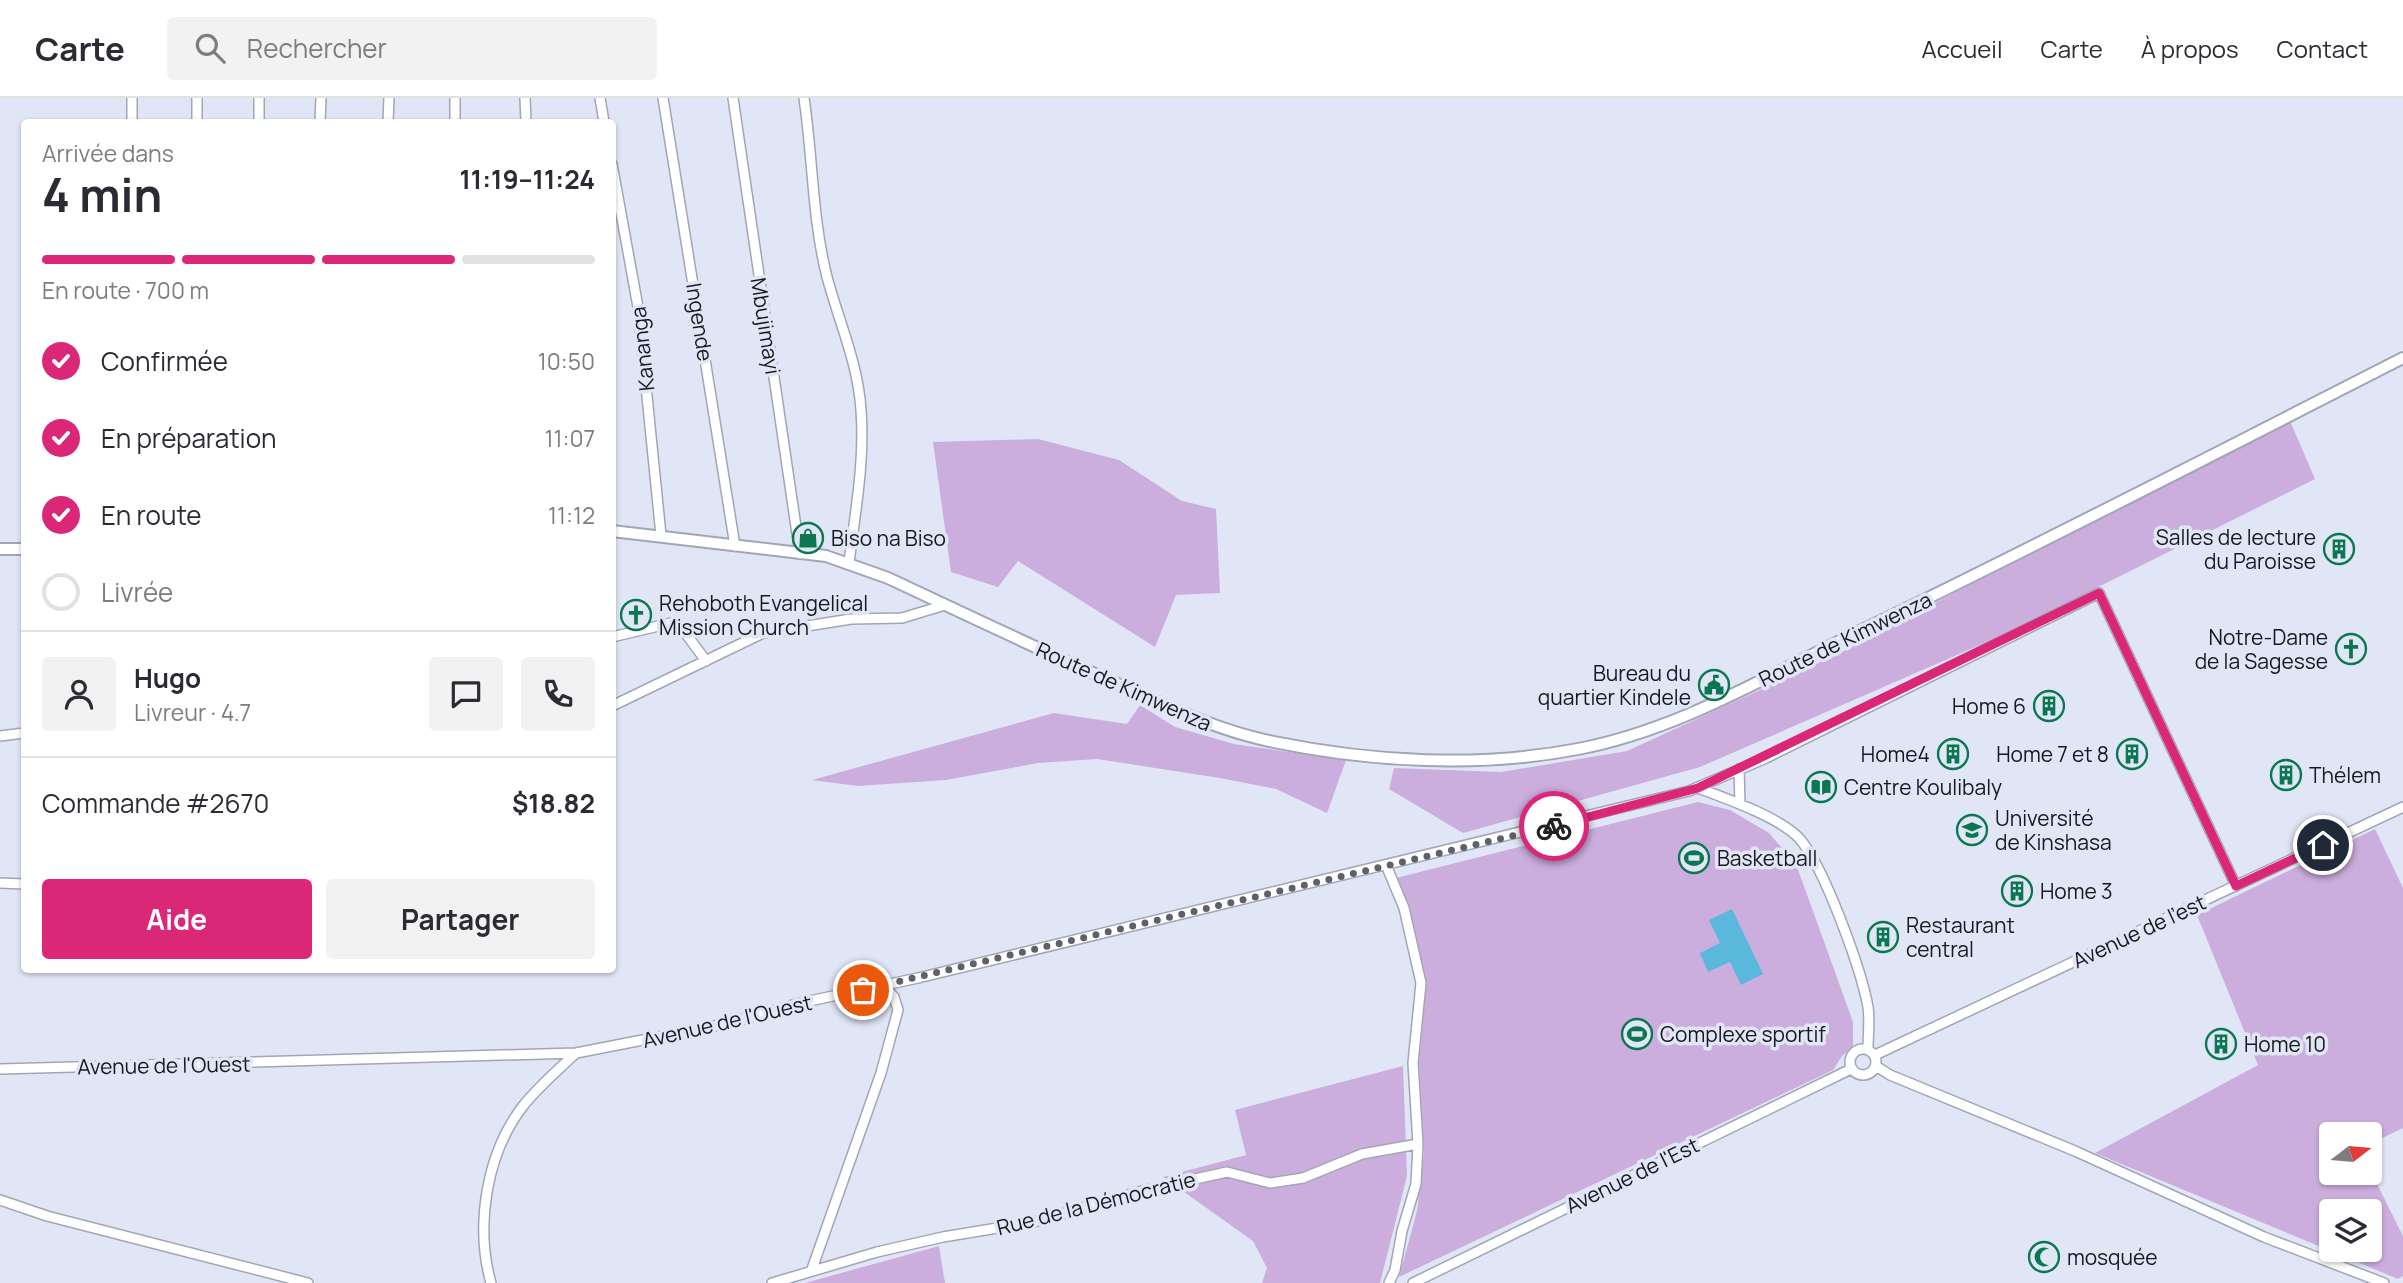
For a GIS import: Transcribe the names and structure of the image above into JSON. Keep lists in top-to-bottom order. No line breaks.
{"streets":{"street":["Ingende","Mbujimayi","Kananga","Route de Kimwenza","Avenue de l'est","Avenue de l'Ouest","Avenue de l'Est","Rue de la Démocratie"]},"crossings":[["Ingende","Route de Kimwenza"],["Mbujimayi","Route de Kimwenza"],["Kananga","Route de Kimwenza"],["Avenue de l'est","Avenue de l'Ouest"],["Avenue de l'est","Avenue de l'Est"]],"places":{"shop":["Biso na Biso"],"building":["Salles de lecture du Paroisse","Home 6","Home4","Home 7 et 8","Thélem","Home 3","Restaurant central","Home 10"],"church":["Rehoboth Evangelical Mission Church","Notre-Dame de la Sagesse"],"public building":["Bureau du quartier Kindele"],"library":["Centre Koulibaly"],"school or university":["Université de Kinshasa"],"sports":["Basketball","Complexe sportif"],"mosque":["mosquée"]},"north":"right","page":{"header":"Carte","search":"Rechercher","nav":["Accueil","Carte","À propos","Contact"],"heading":["4 min","Arrivée dans","11:19–11:24"],"panel":["Hugo","Livreur · 4.7","Commande #2670","$18.82"],"bar":"En route · 700 m","list":[["Confirmée","10:50"],["En préparation","11:07"],["En route","11:12"],"Livrée"],"buttons":["Aide","Partager"]}}
